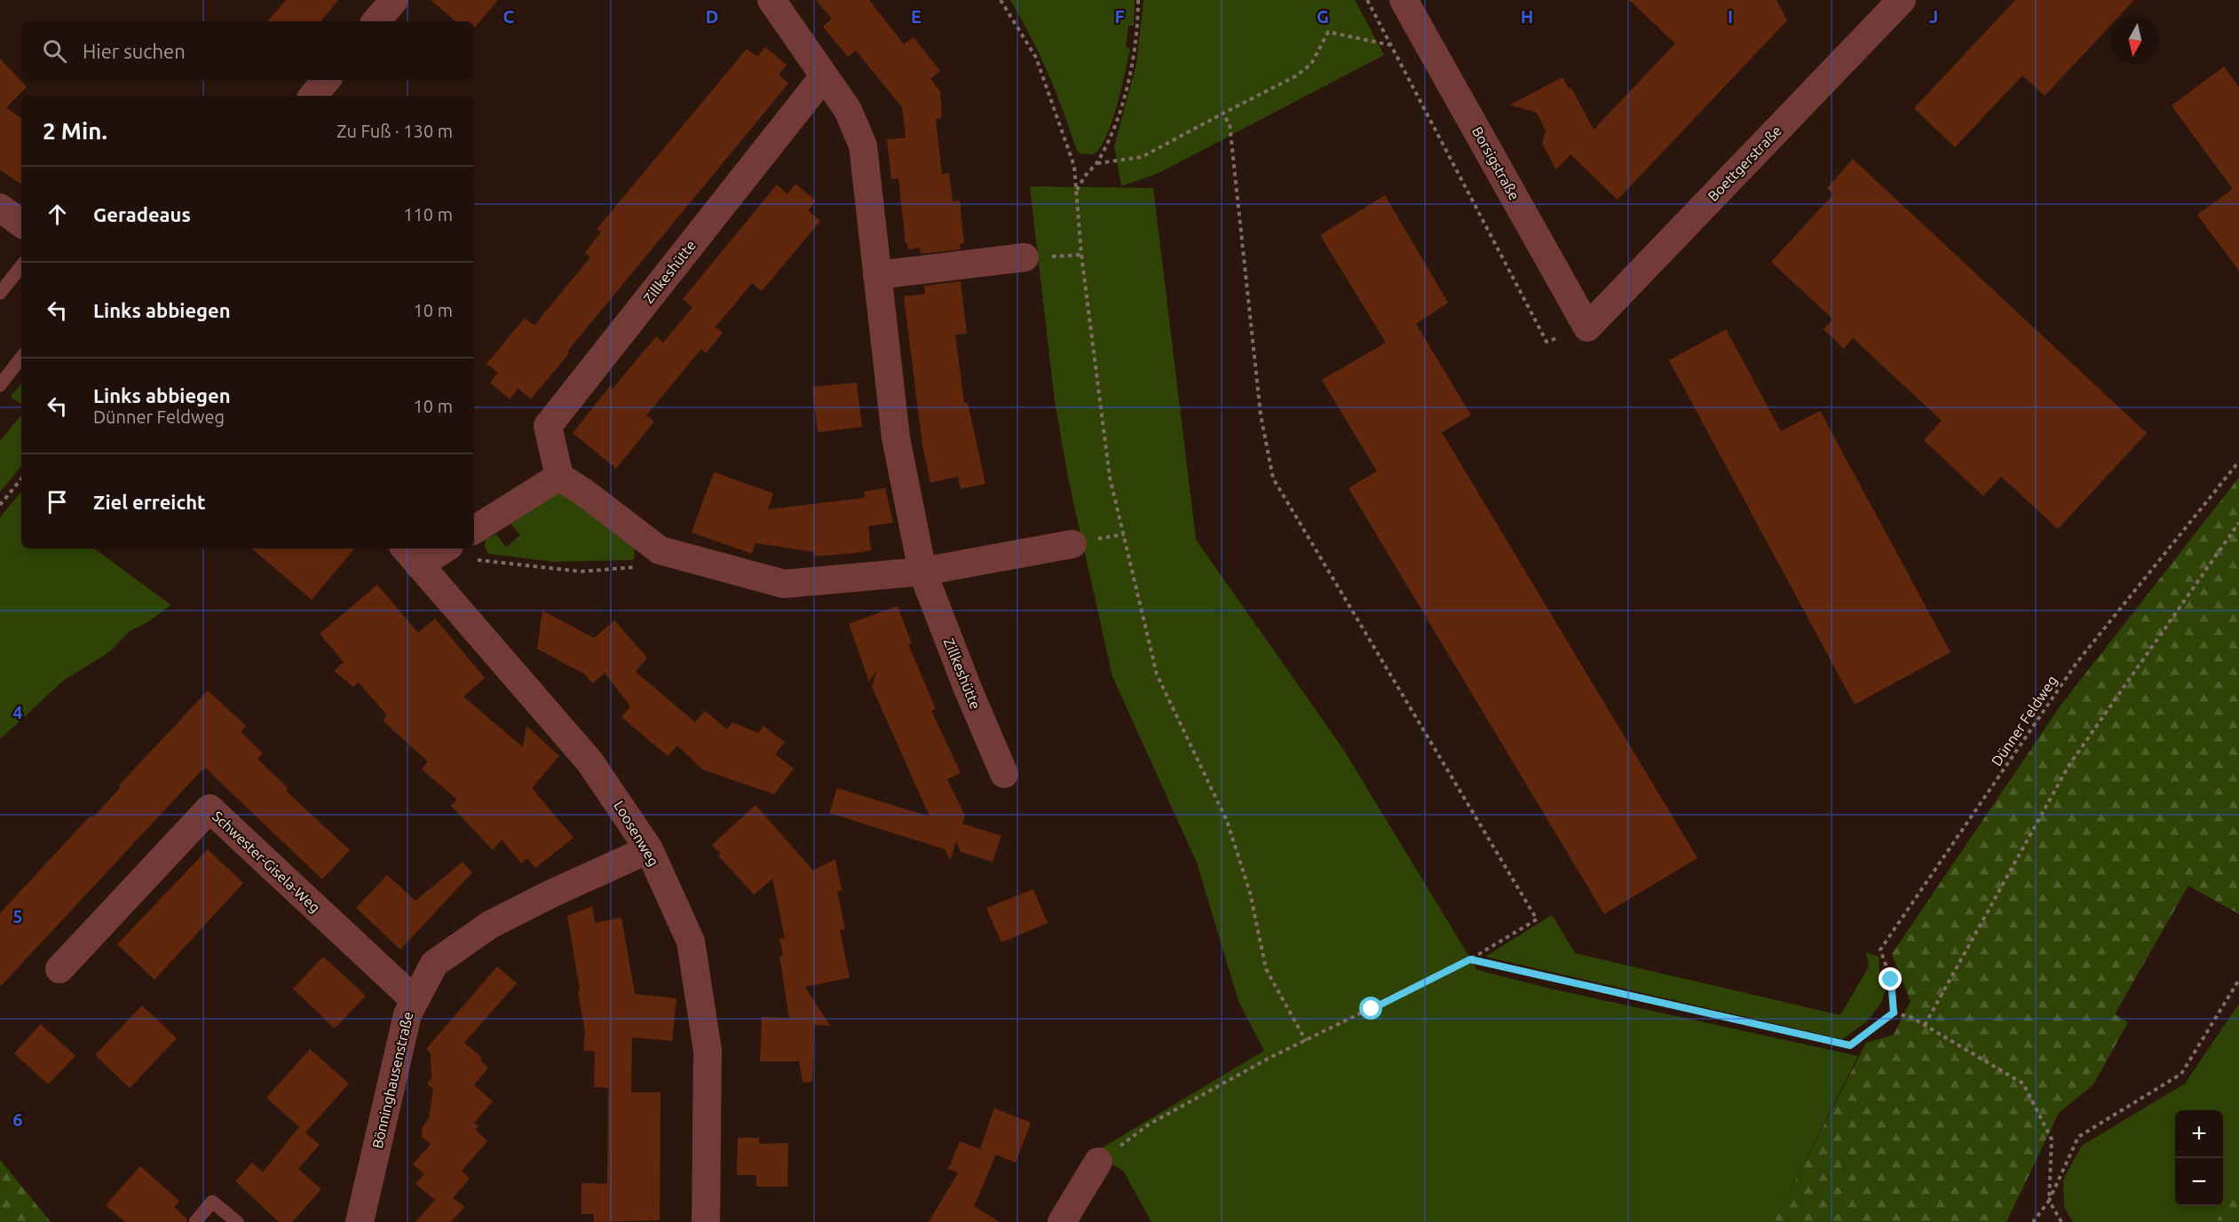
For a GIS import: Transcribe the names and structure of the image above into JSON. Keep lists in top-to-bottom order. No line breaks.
{"streets":{"street":["Borsigstraße","Boettgerstraße","Zillkeshütte","Loosenweg","Schwester-Gisela-Weg","Bönninghausenstraße"],"path":["Dünner Feldweg"]},"crossings":[["Borsigstraße","Boettgerstraße"],["Loosenweg","Bönninghausenstraße"],["Schwester-Gisela-Weg","Bönninghausenstraße"]],"north":"bottom","page":{"search":"Hier suchen","heading":["2 Min.","Zu Fuß · 130 m"],"list":[["Geradeaus","110 m"],["Links abbiegen","10 m"],["Links abbiegen","Dünner Feldweg","10 m"],"Ziel erreicht"],"map_buttons":["+","−"]},"grid":{"columns":["C","D","E","F","G","H","I","J"],"rows":["4","5","6"]}}
